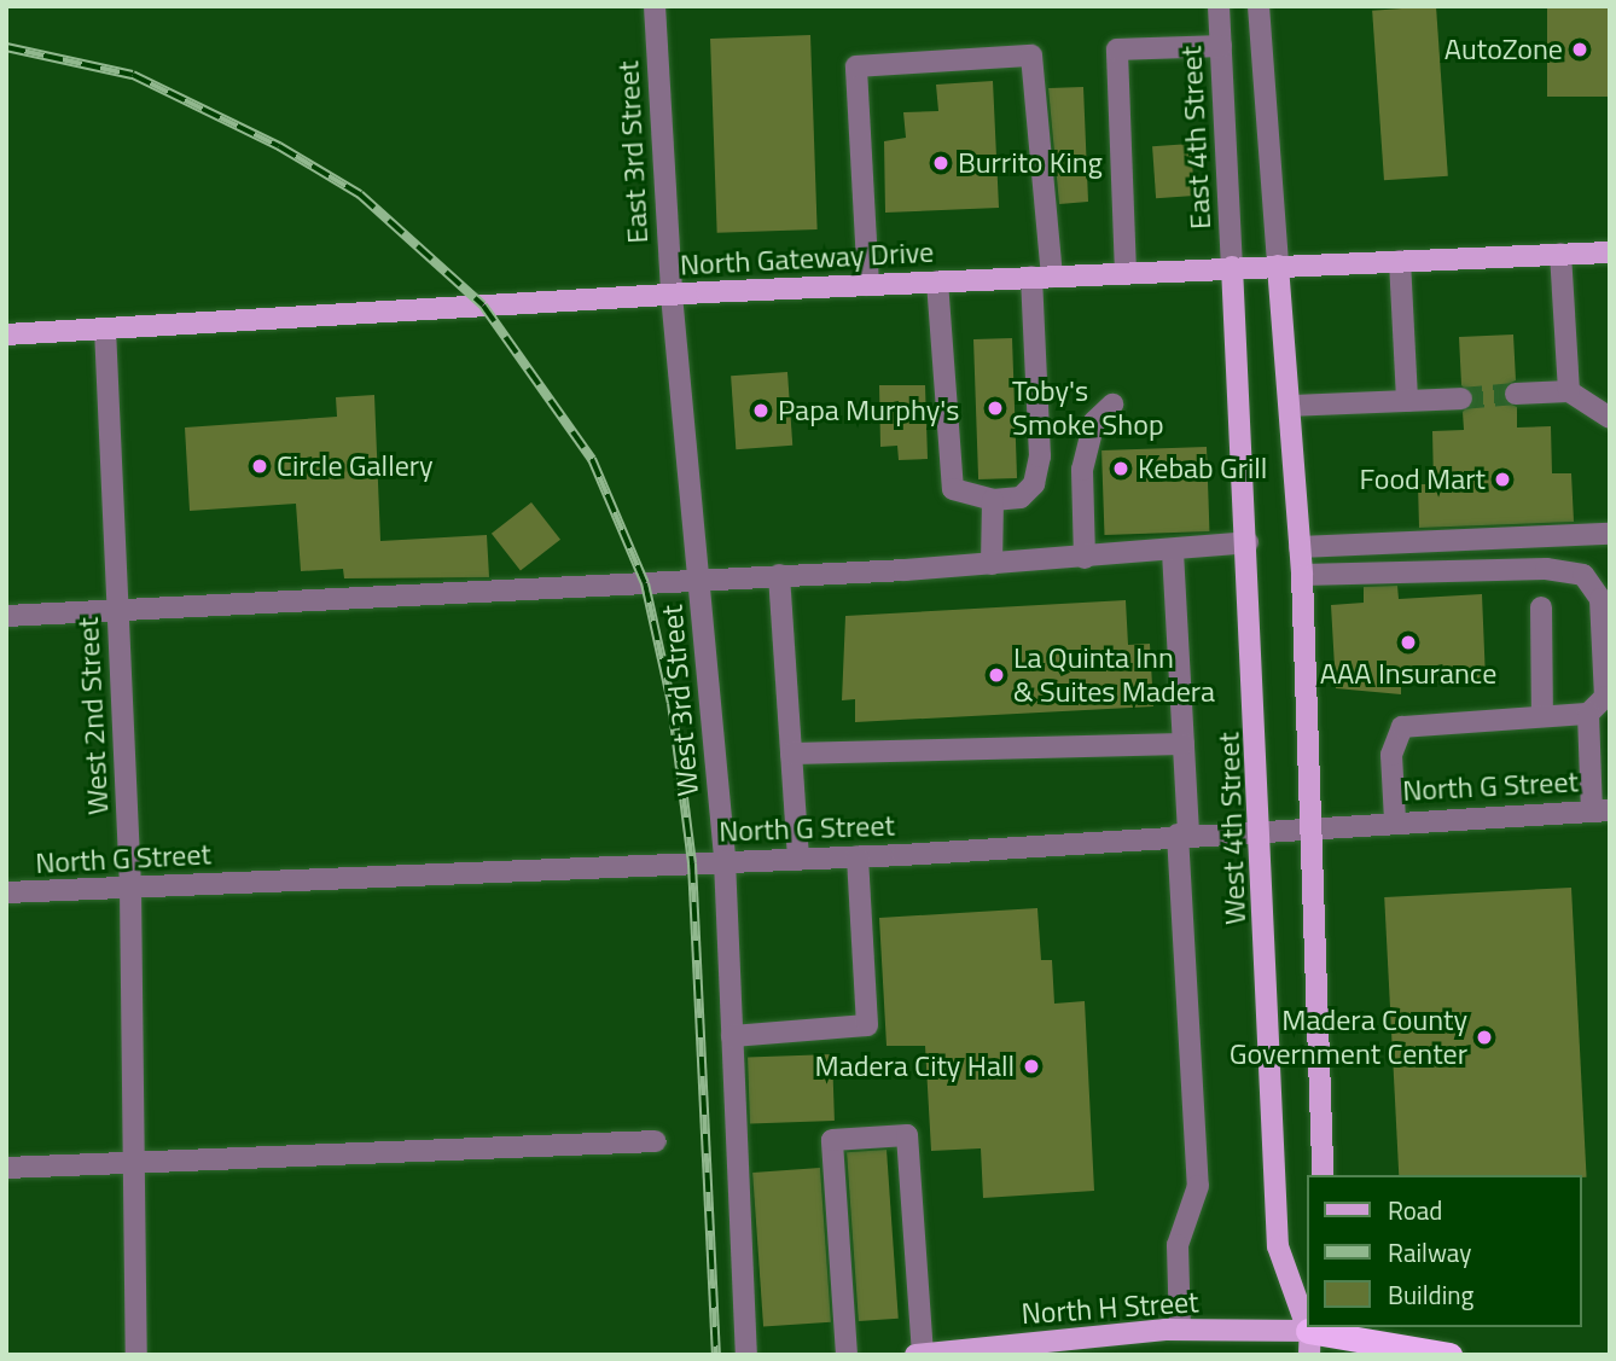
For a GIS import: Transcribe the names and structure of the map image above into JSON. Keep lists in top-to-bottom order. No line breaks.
{"streets":{"main road":["North Gateway Drive","West 4th Street","North H Street"],"street":["East 4th Street","East 3rd Street","West 3rd Street","West 2nd Street","North G Street"]},"crossings":[["East 4th Street","North Gateway Drive"],["East 4th Street","West 4th Street"],["East 3rd Street","North Gateway Drive"],["East 3rd Street","West 3rd Street"],["North Gateway Drive","West 3rd Street"],["North Gateway Drive","West 2nd Street"],["North Gateway Drive","West 4th Street"],["West 3rd Street","North G Street"],["West 2nd Street","North G Street"],["North G Street","West 4th Street"],["West 4th Street","North H Street"]],"places":["AutoZone","Burrito King","Toby's Smoke Shop","Papa Murphy's","Circle Gallery","Kebab Grill","Food Mart","AAA Insurance","La Quinta Inn & Suites Madera","Madera County Government Center","Madera City Hall"],"legend":["Road","Railway","Building"]}
